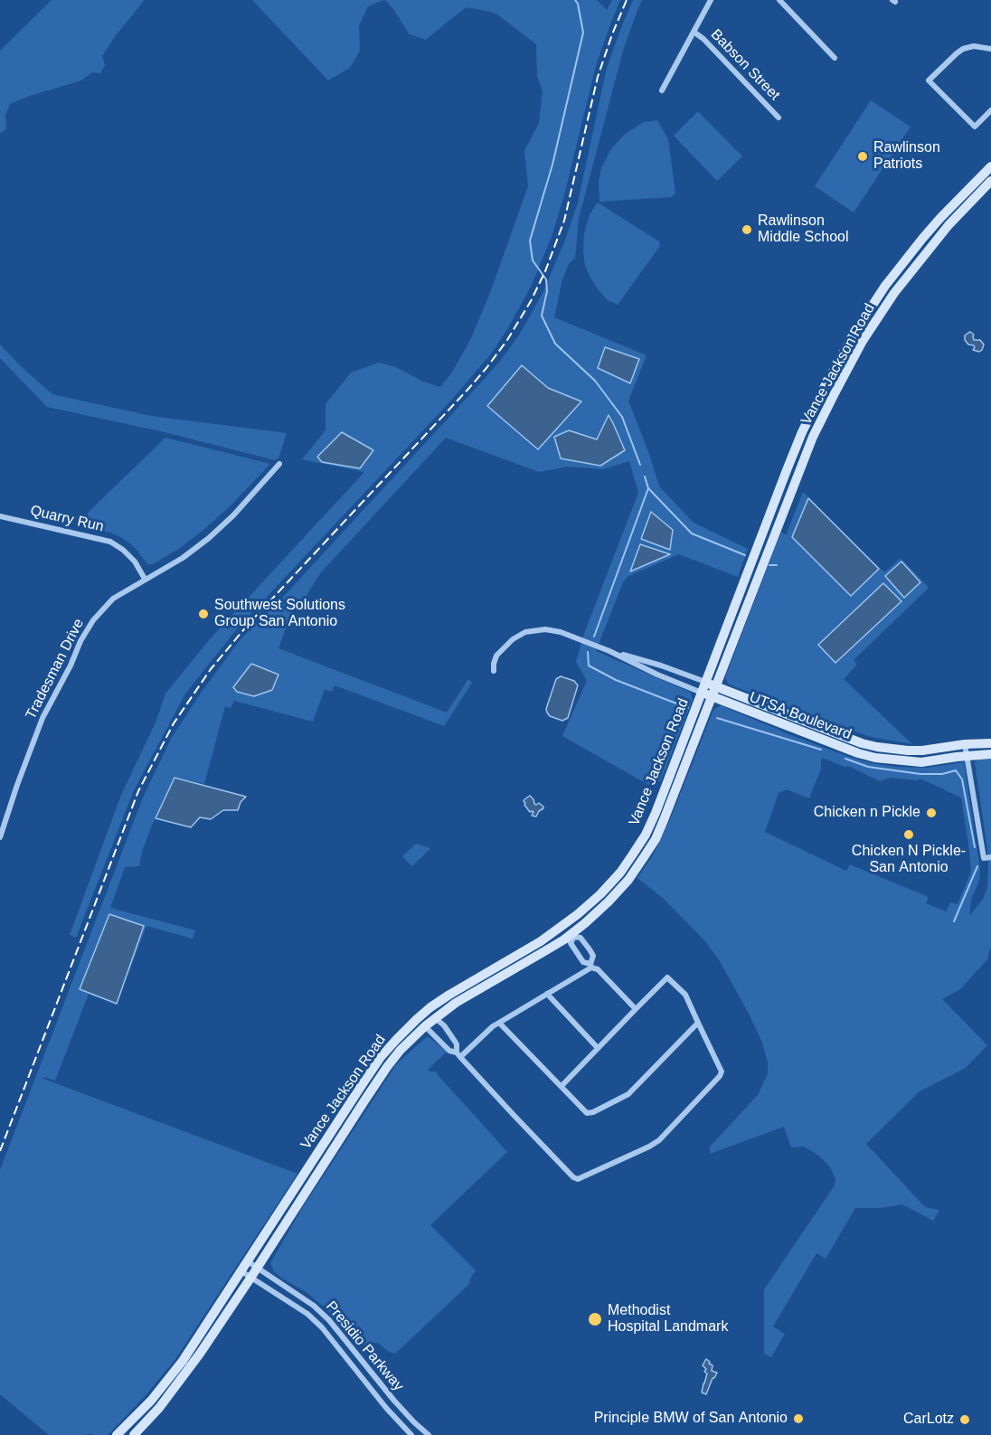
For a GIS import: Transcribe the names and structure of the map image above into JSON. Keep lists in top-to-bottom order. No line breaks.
{"streets":{"main road":["Vance Jackson Road","UTSA Boulevard"],"street":["Babson Street","Quarry Run","Tradesman Drive","Presidio Parkway"]},"crossings":[["Vance Jackson Road","UTSA Boulevard"],["Vance Jackson Road","Presidio Parkway"],["Quarry Run","Tradesman Drive"]],"places":["Rawlinson Patriots","Rawlinson Middle School","Southwest Solutions Group San Antonio","Chicken n Pickle","Chicken N Pickle- San Antonio","Methodist Hospital Landmark","Principle BMW of San Antonio","CarLotz"]}
